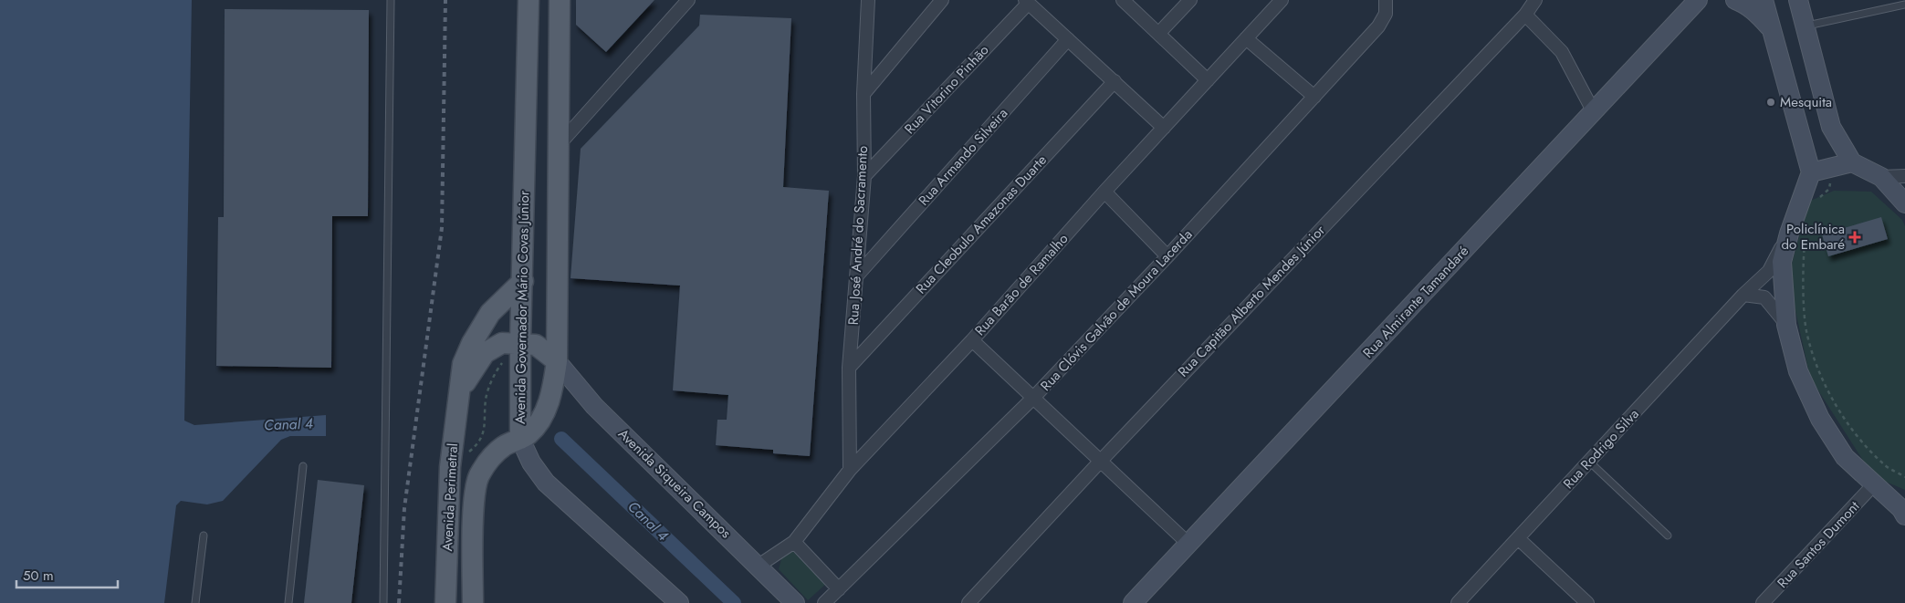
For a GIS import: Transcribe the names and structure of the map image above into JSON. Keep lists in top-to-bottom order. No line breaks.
{"streets":{"main road":["Rua Almirante Tamandaré","Avenida Governador Mário Covas Júnior","Avenida Siqueira Campos","Avenida Perimetral"],"street":["Rua Vitorino Pinhão","Rua Armando Silveira","Rua Cleobulo Amazonas Duarte","Rua José André do Sacramento","Rua Barão de Ramalho","Rua Capitão Alberto Mendes Júnior","Rua Clóvis Galvão de Moura Lacerda","Rua Rodrigo Silva","Rua Santos Dumont"]},"crossings":[["Rua Vitorino Pinhão","Rua José André do Sacramento"],["Rua Armando Silveira","Rua José André do Sacramento"],["Rua Cleobulo Amazonas Duarte","Rua José André do Sacramento"],["Rua José André do Sacramento","Rua Barão de Ramalho"],["Rua Barão de Ramalho","Avenida Siqueira Campos"],["Avenida Governador Mário Covas Júnior","Avenida Siqueira Campos"],["Avenida Governador Mário Covas Júnior","Avenida Perimetral"]],"water":["Canal 4"],"places":{"other":["Mesquita"],"health":["Policlínica do Embaré"]},"scale_bar":"50 m"}
